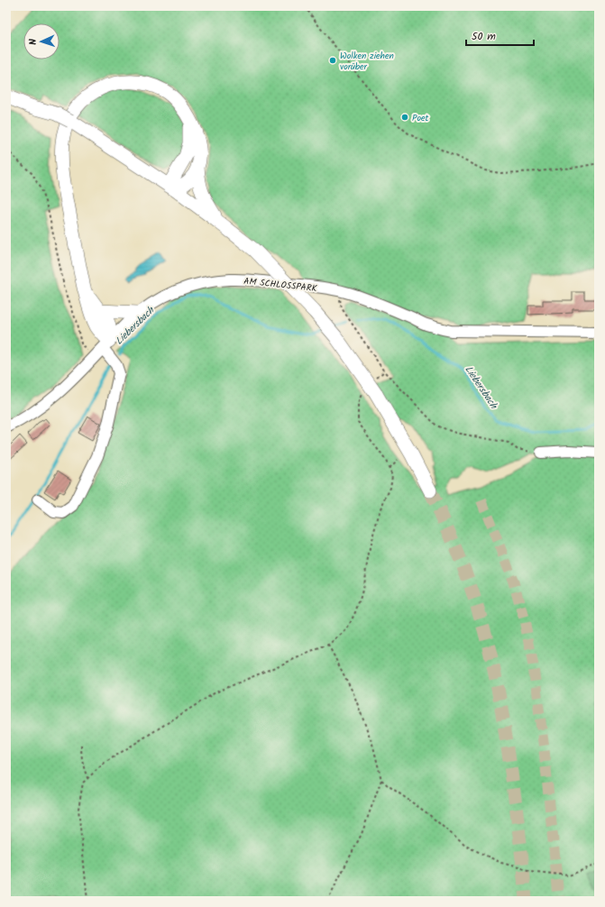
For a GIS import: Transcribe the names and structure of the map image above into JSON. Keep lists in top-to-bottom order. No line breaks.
{"streets":{"street":["AM SCHLOSSPARK"]},"water":["Liebersbach"],"places":["Wolken ziehen vorüber","Poet"],"scale_bar":"50 m","north":"left"}
